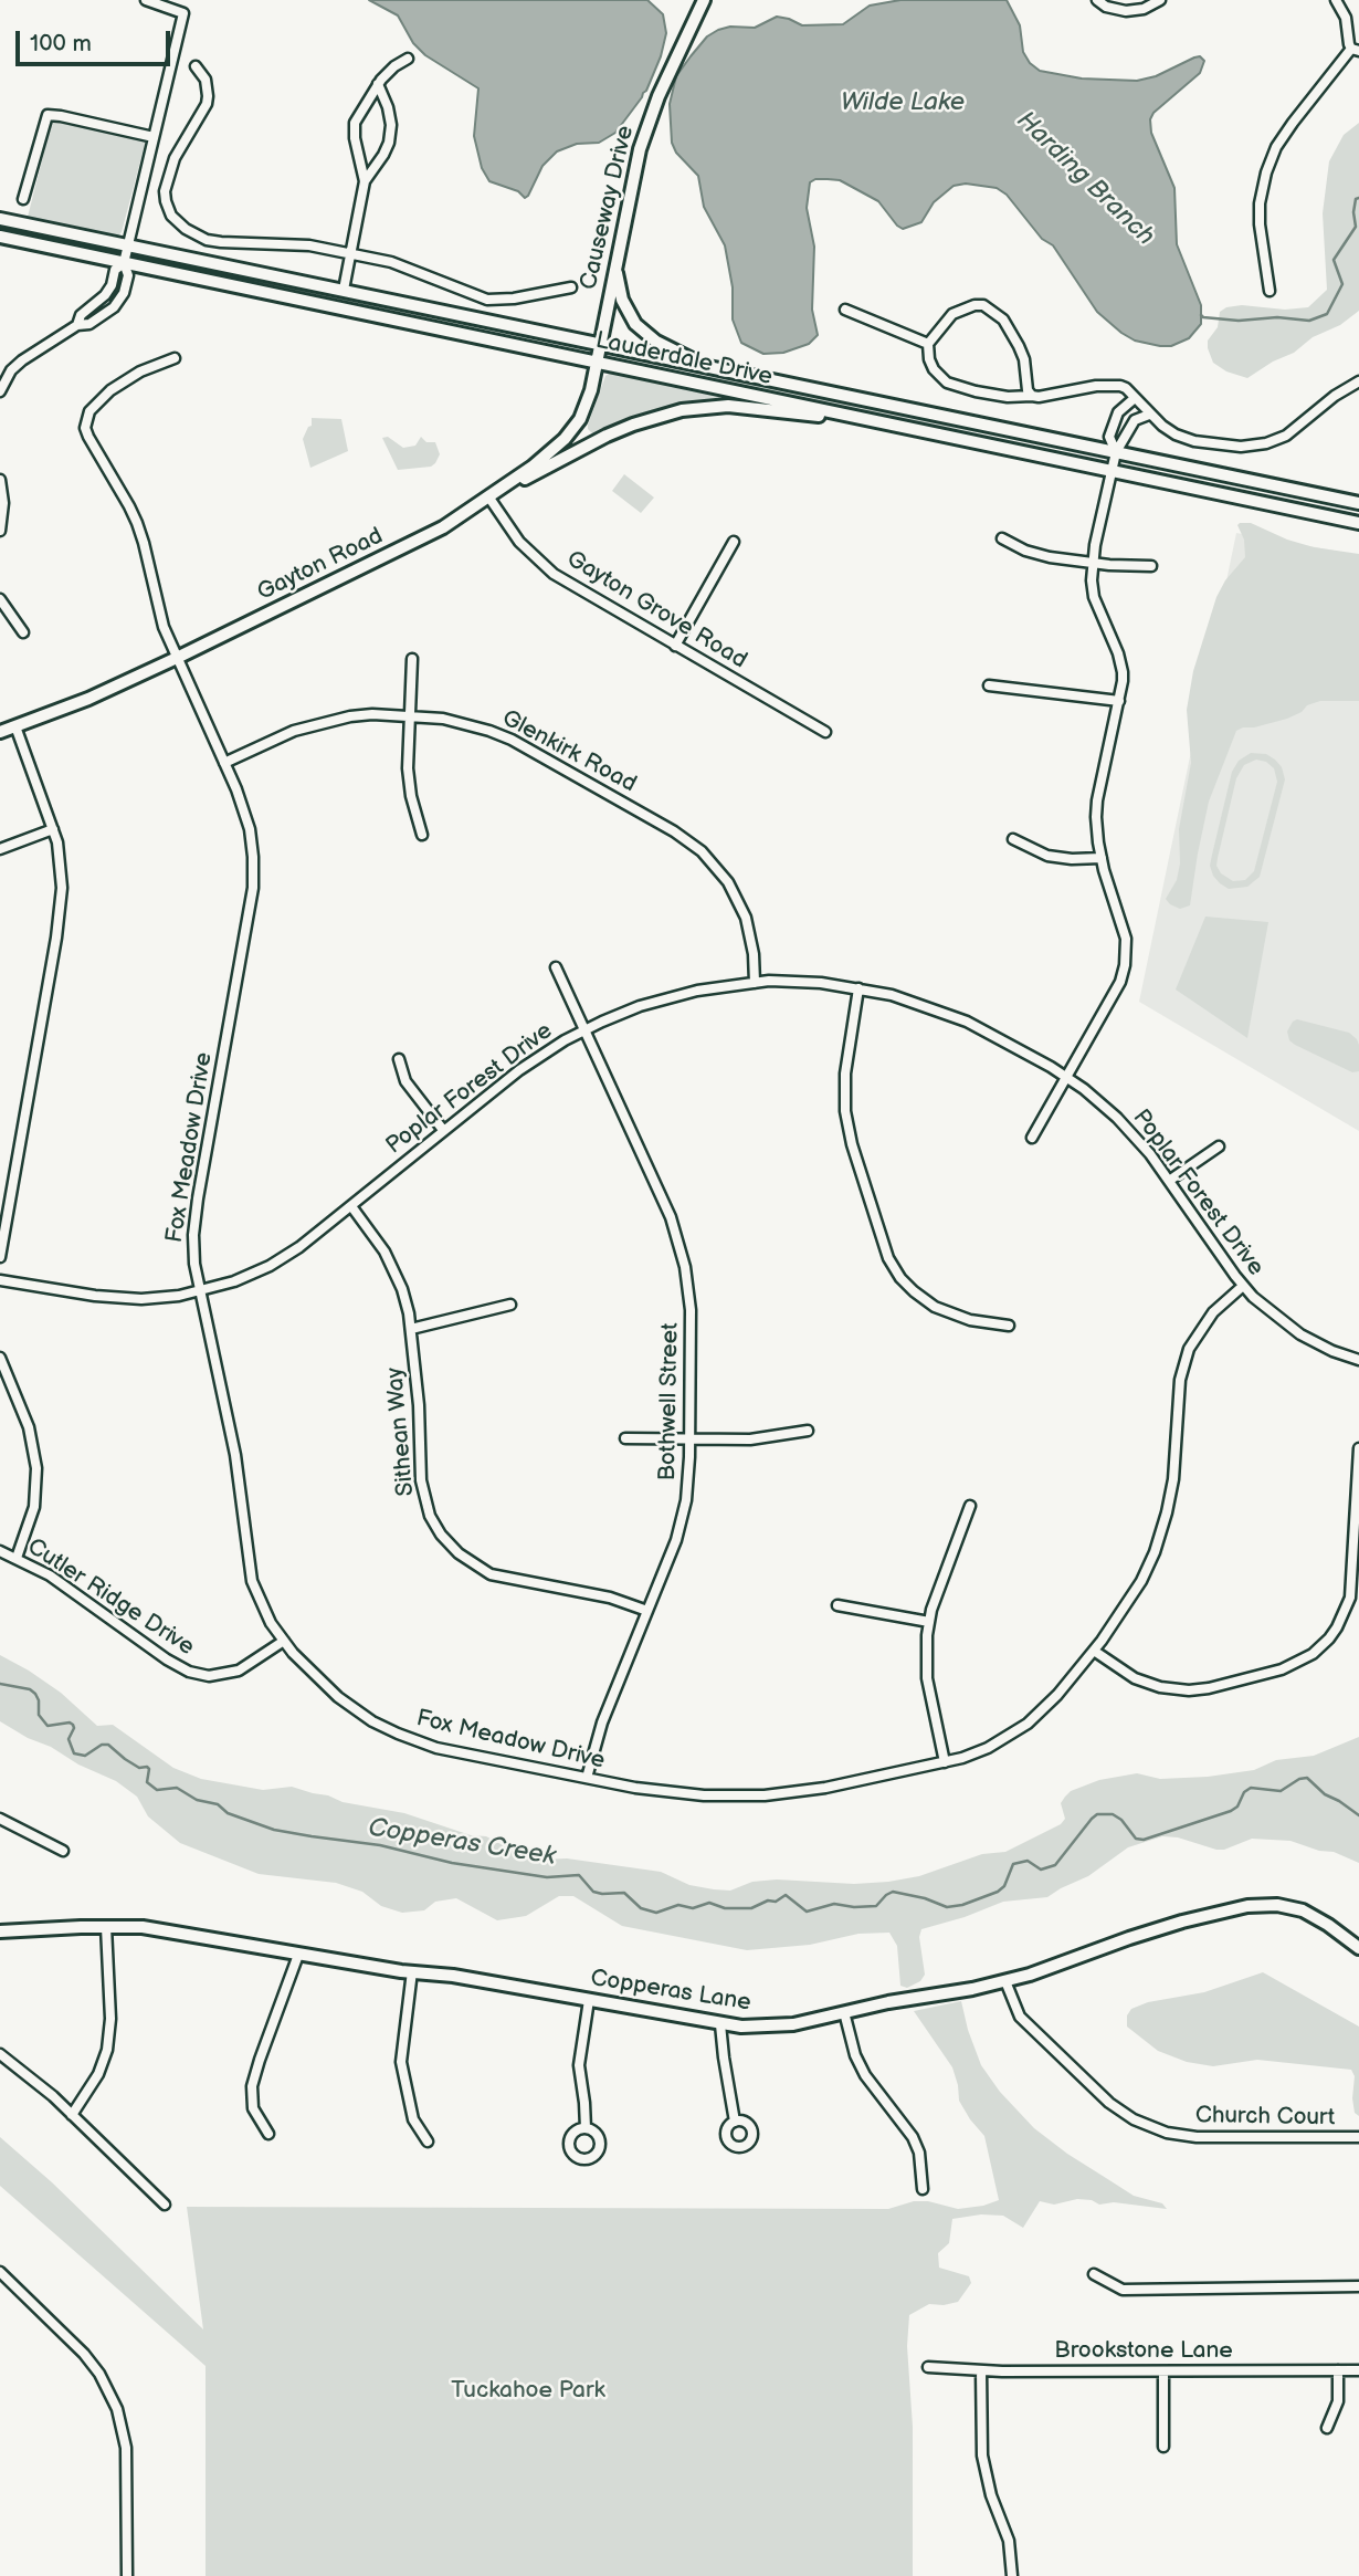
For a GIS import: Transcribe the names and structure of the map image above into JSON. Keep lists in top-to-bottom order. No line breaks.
{"streets":{"main road":["Causeway Drive","Lauderdale Drive","Gayton Road","Copperas Lane"],"street":["Gayton Grove Road","Glenkirk Road","Poplar Forest Drive","Fox Meadow Drive","Bothwell Street","Sithean Way","Cutler Ridge Drive","Church Court","Brookstone Lane"]},"crossings":[["Causeway Drive","Lauderdale Drive"],["Causeway Drive","Gayton Road"],["Lauderdale Drive","Gayton Road"],["Gayton Road","Gayton Grove Road"],["Gayton Road","Fox Meadow Drive"],["Glenkirk Road","Poplar Forest Drive"],["Glenkirk Road","Fox Meadow Drive"],["Poplar Forest Drive","Fox Meadow Drive"],["Poplar Forest Drive","Bothwell Street"],["Poplar Forest Drive","Sithean Way"],["Fox Meadow Drive","Bothwell Street"],["Fox Meadow Drive","Cutler Ridge Drive"],["Bothwell Street","Sithean Way"],["Copperas Lane","Church Court"]],"water":["Wilde Lake","Harding Branch","Copperas Creek"],"parks":["Tuckahoe Park"],"scale_bar":"100 m"}
